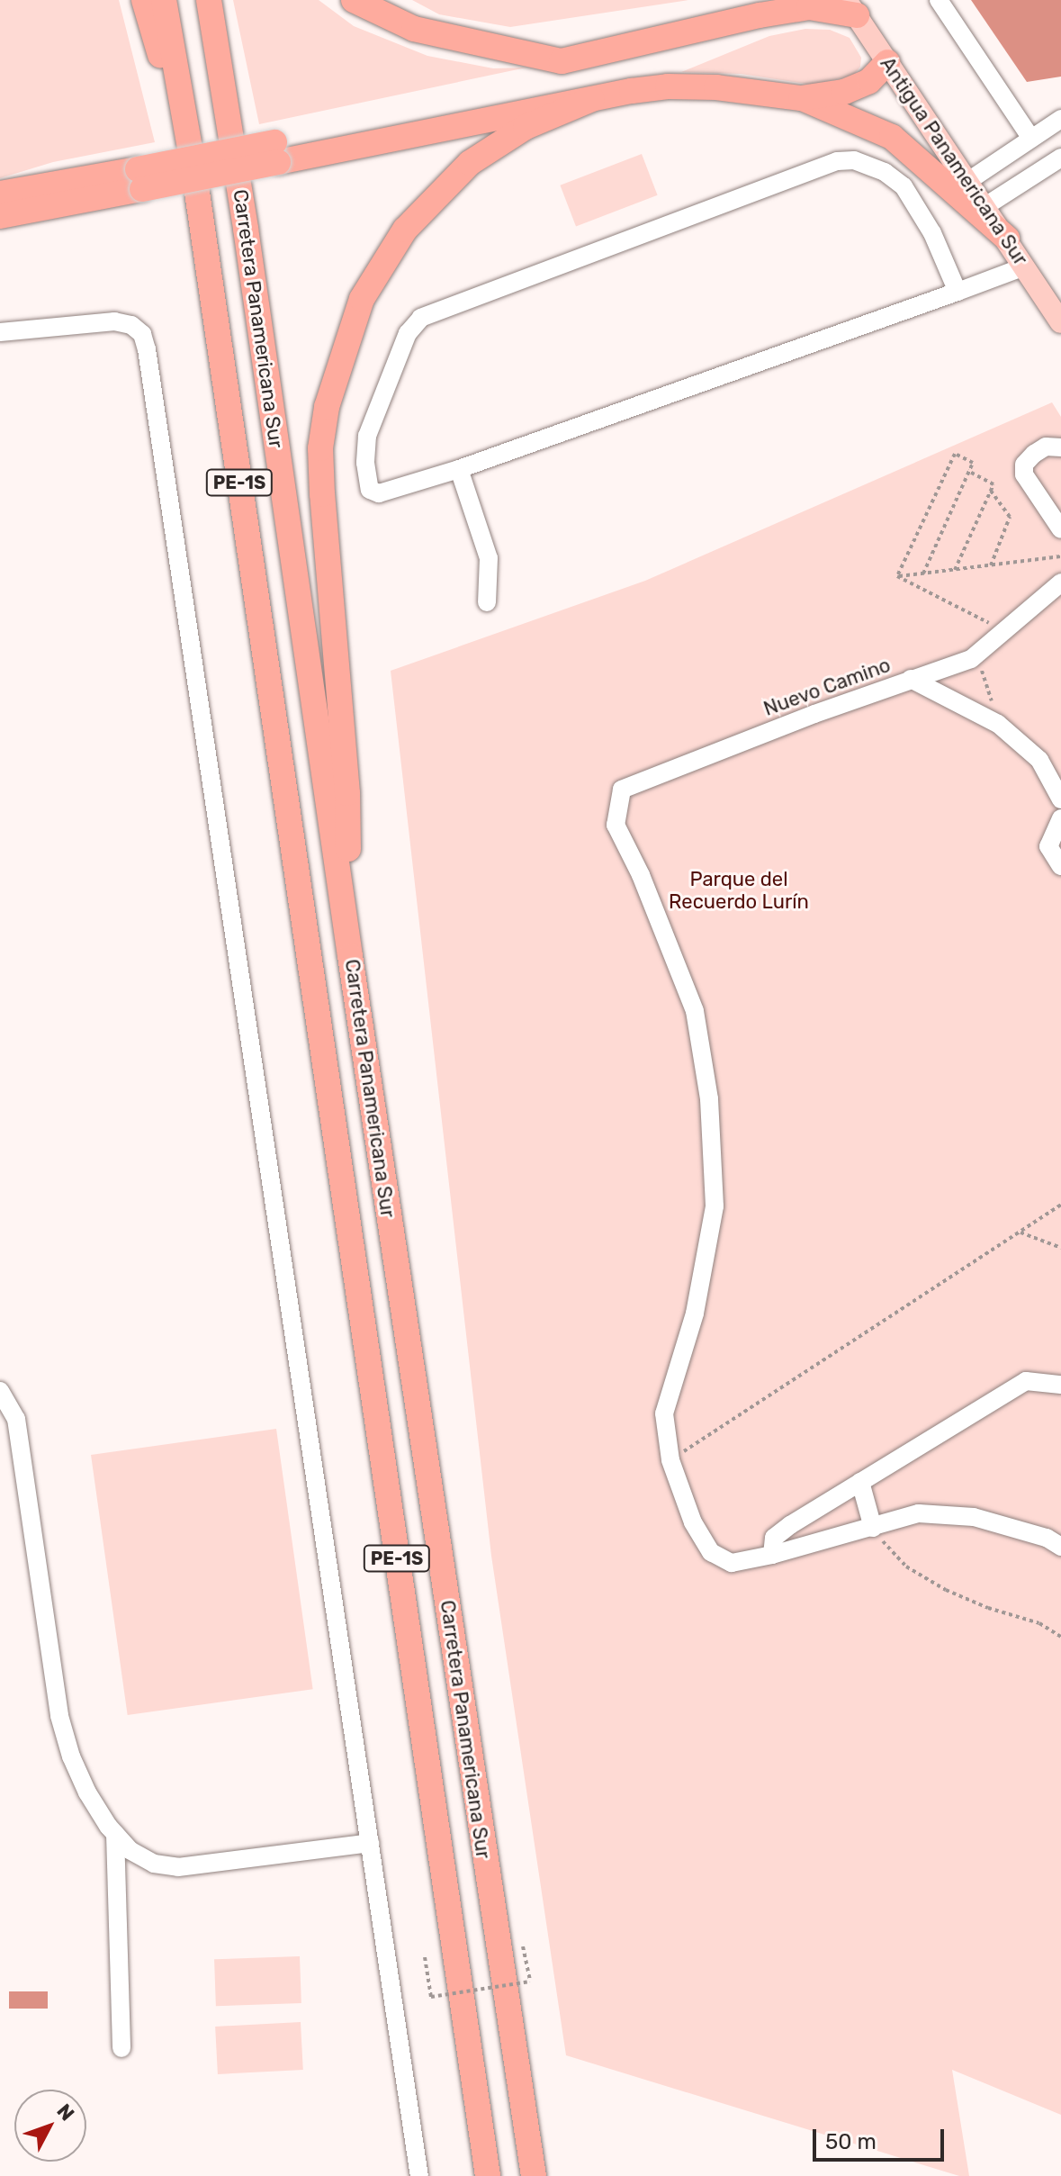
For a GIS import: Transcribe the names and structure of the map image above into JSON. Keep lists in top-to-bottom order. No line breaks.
{"streets":{"highway":["Carretera Panamericana Sur","PE-1S"],"main road":["Antigua Panamericana Sur"],"street":["Nuevo Camino"]},"parks":["Parque del Recuerdo Lurín"],"scale_bar":"50 m","north":"top right"}
